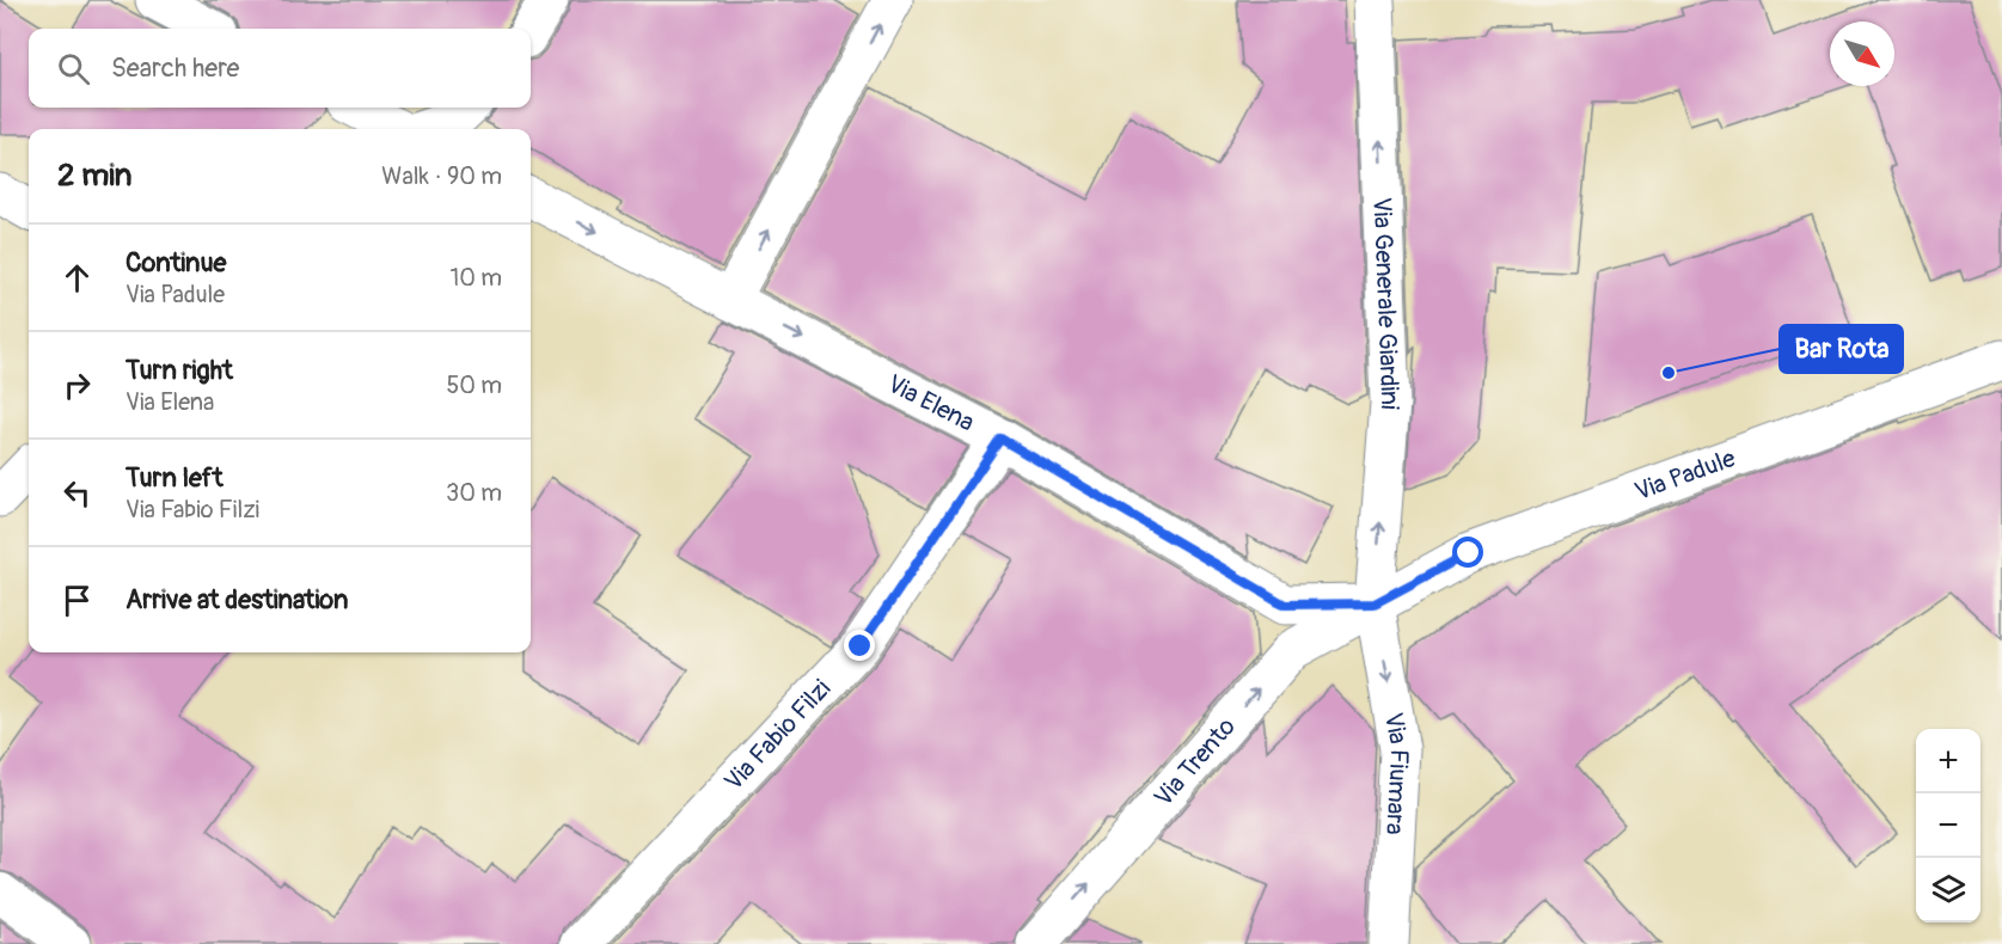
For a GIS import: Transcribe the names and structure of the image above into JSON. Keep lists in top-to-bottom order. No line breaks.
{"streets":{"street":["Via Generale Giardini","Via Elena","Via Padule","Via Fabio Filzi","Via Trento","Via Fiumara"]},"crossings":[["Via Generale Giardini","Via Elena"],["Via Generale Giardini","Via Padule"],["Via Generale Giardini","Via Trento"],["Via Generale Giardini","Via Fiumara"],["Via Elena","Via Padule"],["Via Elena","Via Fabio Filzi"],["Via Elena","Via Trento"],["Via Elena","Via Fiumara"],["Via Padule","Via Trento"],["Via Padule","Via Fiumara"],["Via Trento","Via Fiumara"]],"one_way":["Via Generale Giardini","Via Elena","Via Trento","Via Fiumara"],"places":["Bar Rota"],"north":"bottom right","page":{"search":"Search here","heading":["2 min","Walk · 90 m"],"list":[["Continue","Via Padule","10 m"],["Turn right","Via Elena","50 m"],["Turn left","Via Fabio Filzi","30 m"],"Arrive at destination"],"map_buttons":["+","−"]}}
